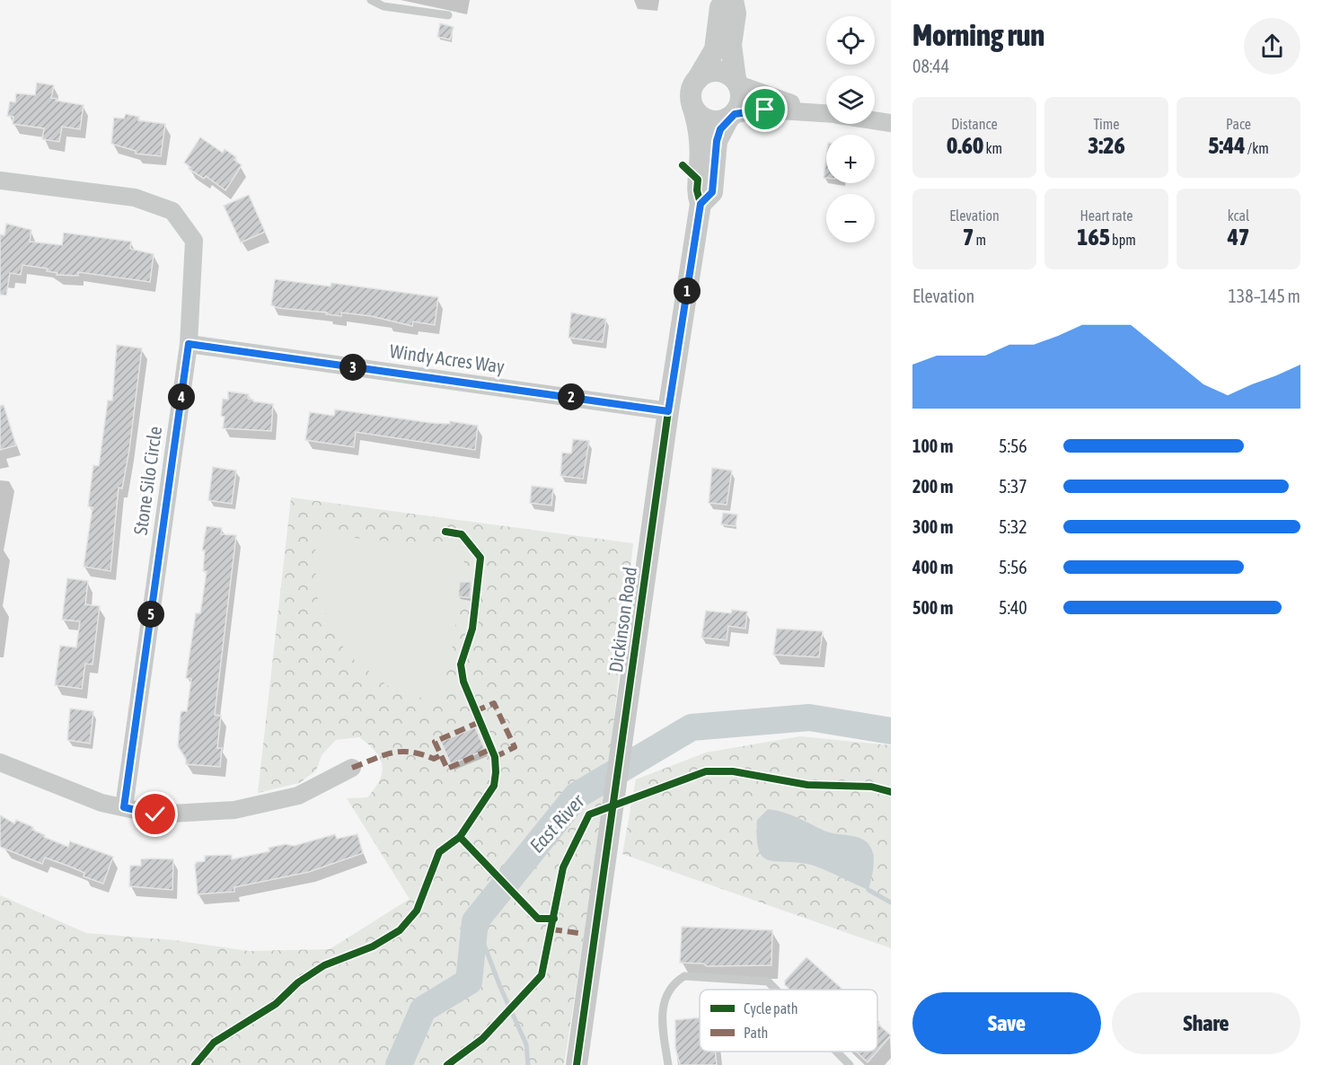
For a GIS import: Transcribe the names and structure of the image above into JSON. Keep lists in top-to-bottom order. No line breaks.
{"streets":{"street":["Windy Acres Way","Stone Silo Circle","Dickinson Road"]},"crossings":[["Windy Acres Way","Stone Silo Circle"],["Windy Acres Way","Dickinson Road"]],"water":["East River"],"legend":["Cycle path","Path"],"page":{"heading":["Morning run","08:44"],"map_buttons":["+","−"],"stats":[["Distance","0.60 km"],["Time","3:26"],["Pace","5:44 /km"],["Elevation","7 m"],["Heart rate","165 bpm"],["kcal","47"]],"chart":["Elevation","138–145 m"],"pins":["1","3","2","4","5"],"list":[{"name":"100 m","note":"5:56"},{"name":"200 m","note":"5:37"},{"name":"300 m","note":"5:32"},{"name":"400 m","note":"5:56"},{"name":"500 m","note":"5:40"}],"buttons":["Save","Share"]}}
